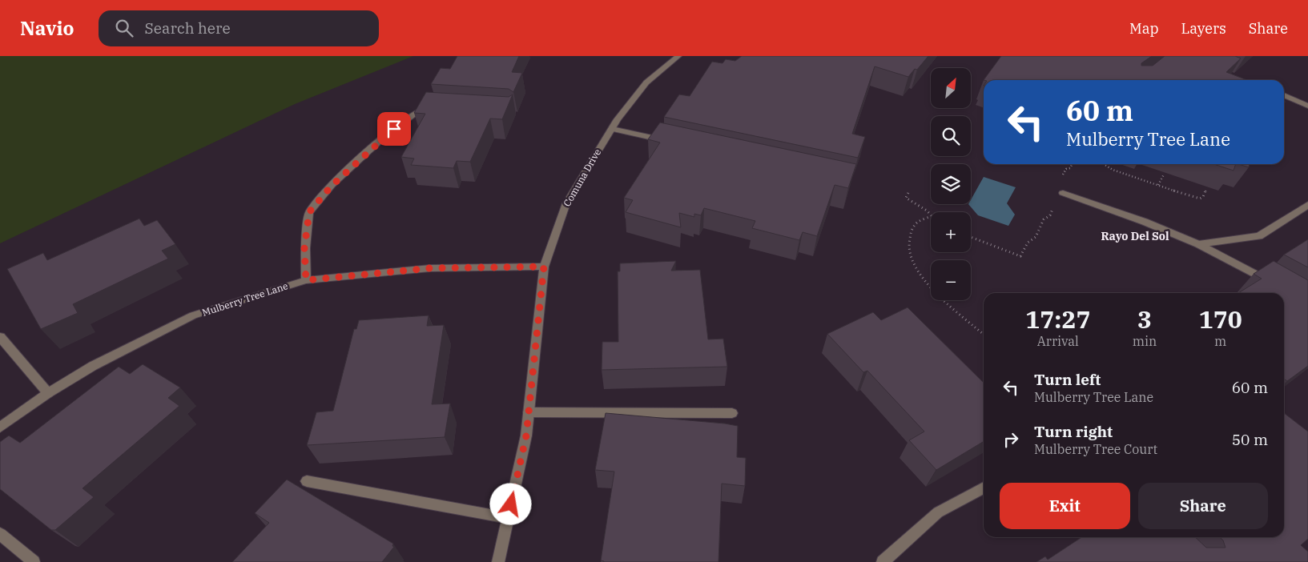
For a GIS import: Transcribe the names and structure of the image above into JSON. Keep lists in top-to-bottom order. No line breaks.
{"streets":{"street":["Comuna Drive","Mulberry Tree Lane"]},"crossings":[["Comuna Drive","Mulberry Tree Lane"]],"districts":["Rayo Del Sol"],"north":"top right","page":{"header":"Navio","search":"Search here","nav":["Map","Layers","Share"],"map_buttons":["+","−"],"turn":["60 m","Mulberry Tree Lane"],"eta":["17:27","Arrival","3","min","170","m"],"list":[{"name":"Turn left","note":"Mulberry Tree Lane","value":"60 m"},{"name":"Turn right","note":"Mulberry Tree Court","value":"50 m"}],"buttons":["Exit","Share"]}}
